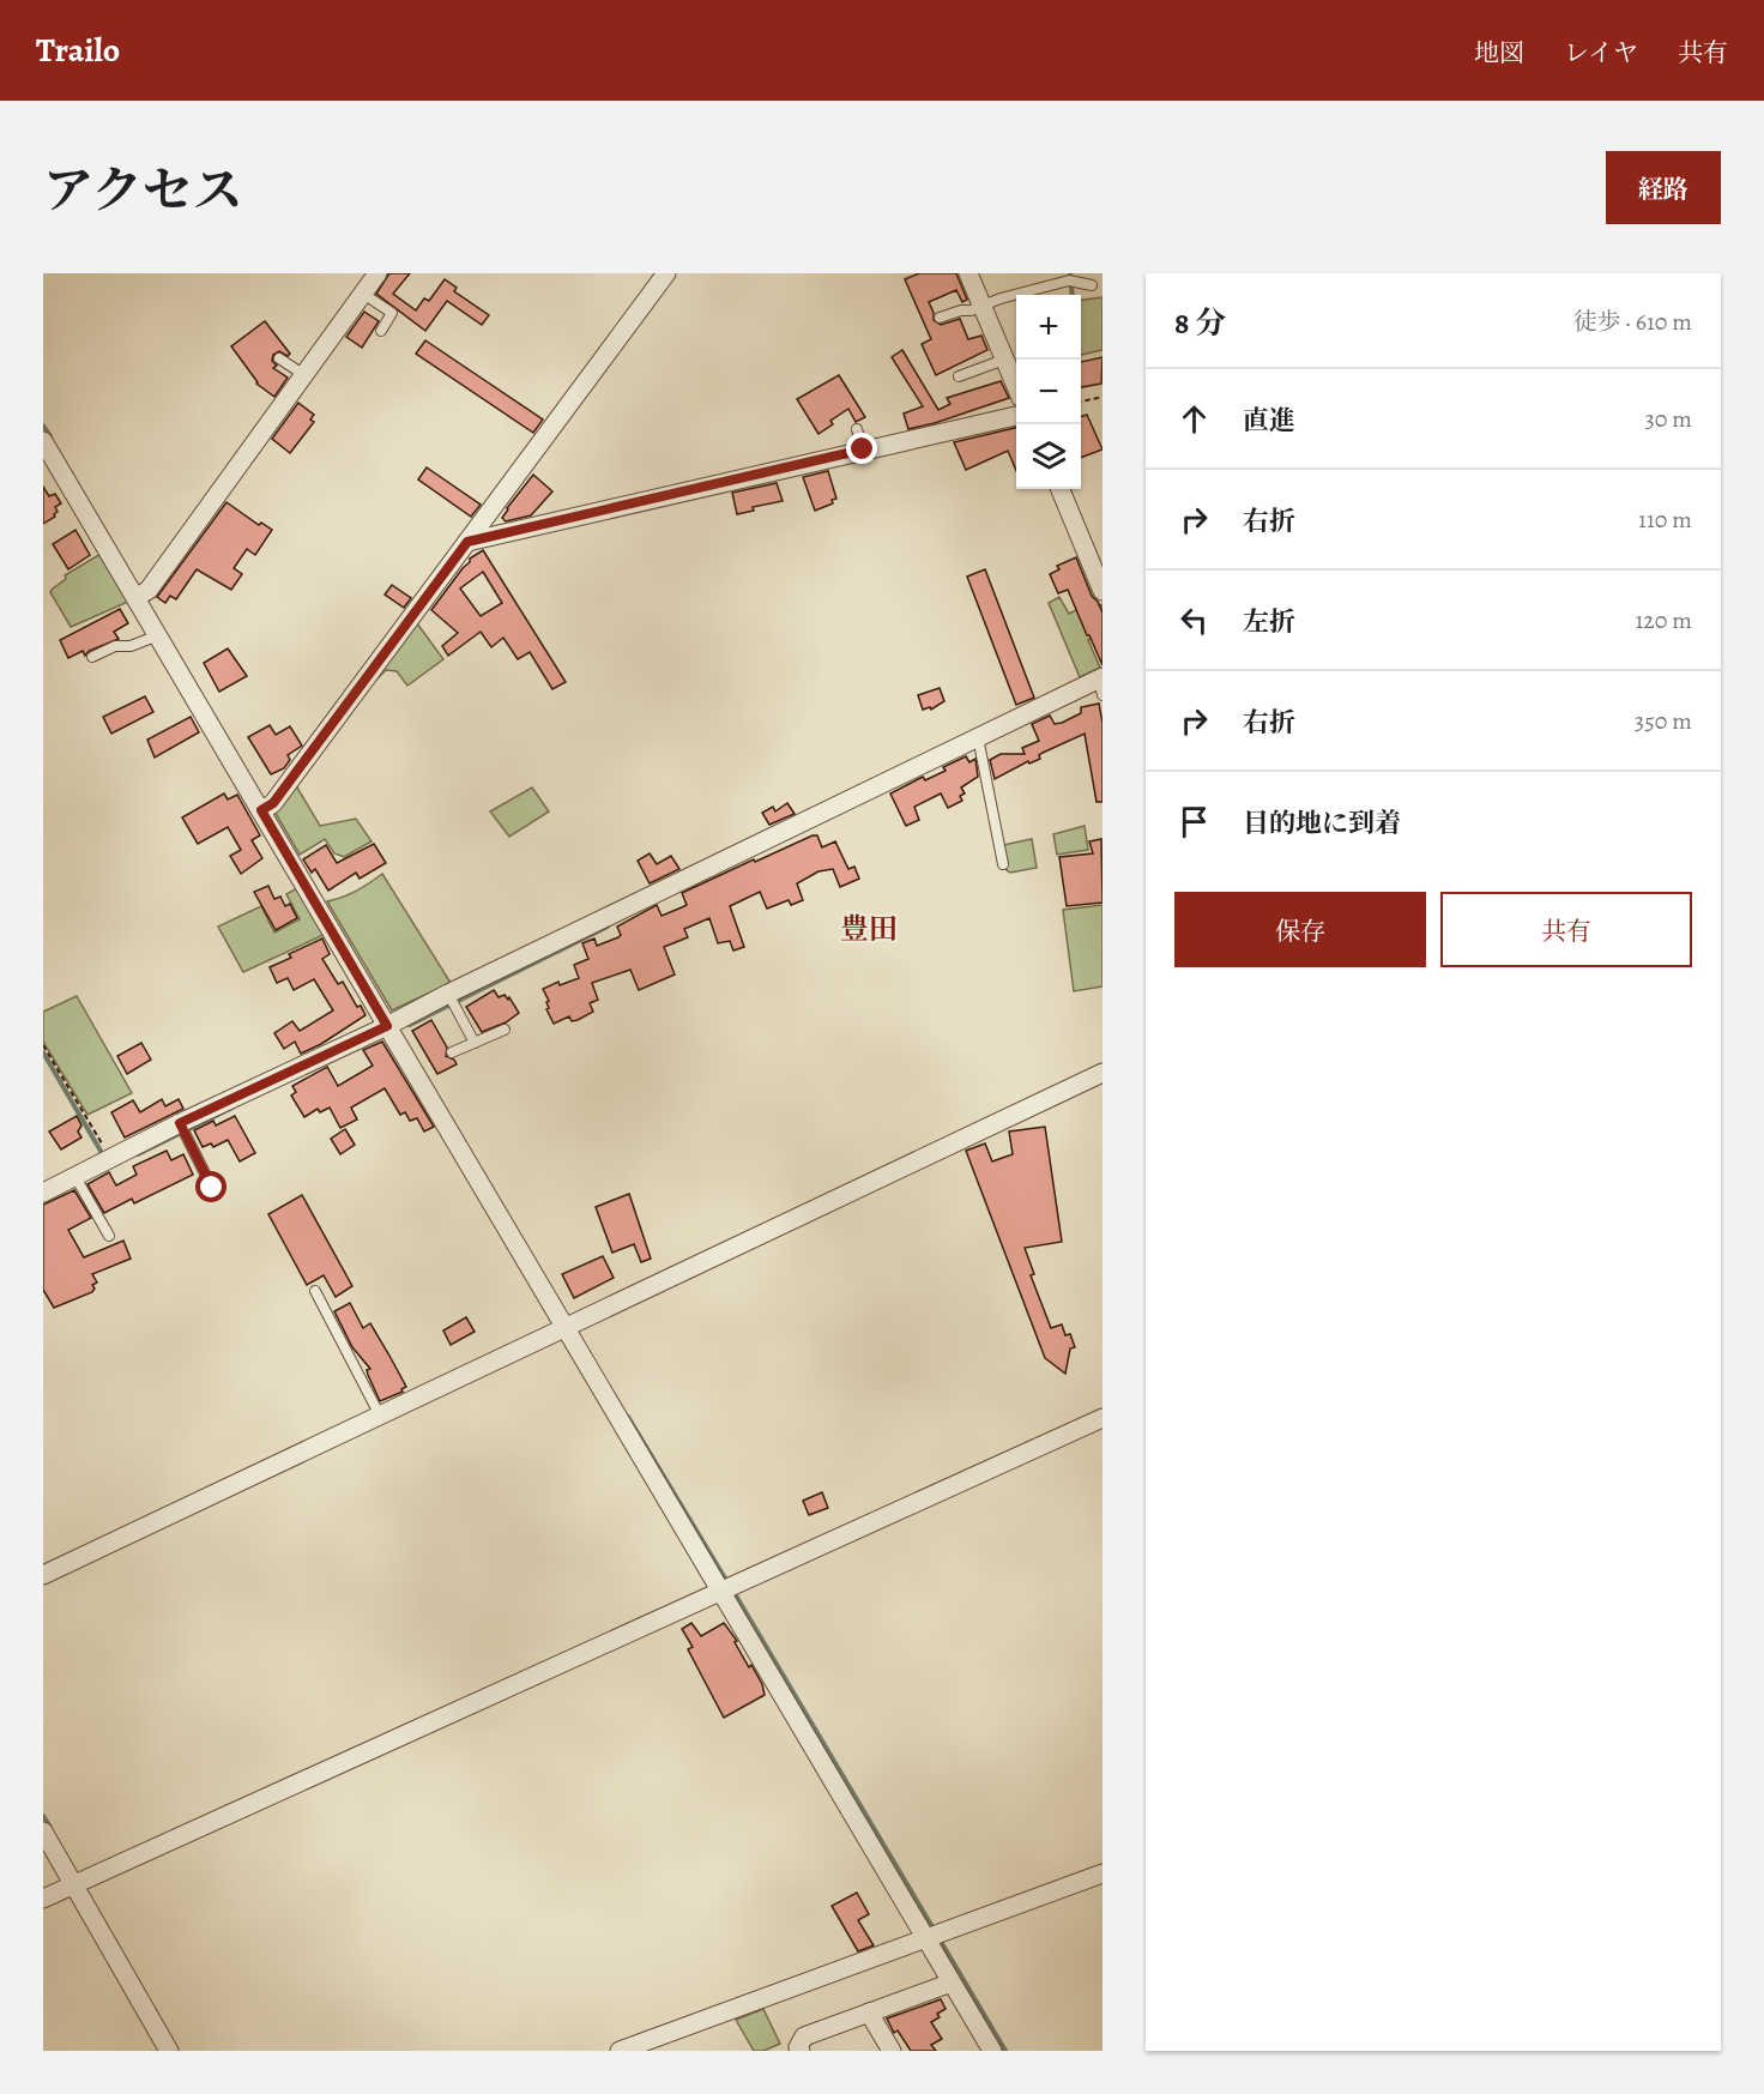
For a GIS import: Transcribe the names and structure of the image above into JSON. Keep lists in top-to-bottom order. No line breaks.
{"districts":["豊田"],"page":{"header":"Trailo","nav":["地図","レイヤ","共有"],"title":"アクセス","buttons":["経路",["保存","共有"]],"heading":["8 分","徒歩 · 610 m"],"map_buttons":["+","−"],"list":[["直進","30 m"],["右折","110 m"],["左折","120 m"],["右折","350 m"],"目的地に到着"]}}
